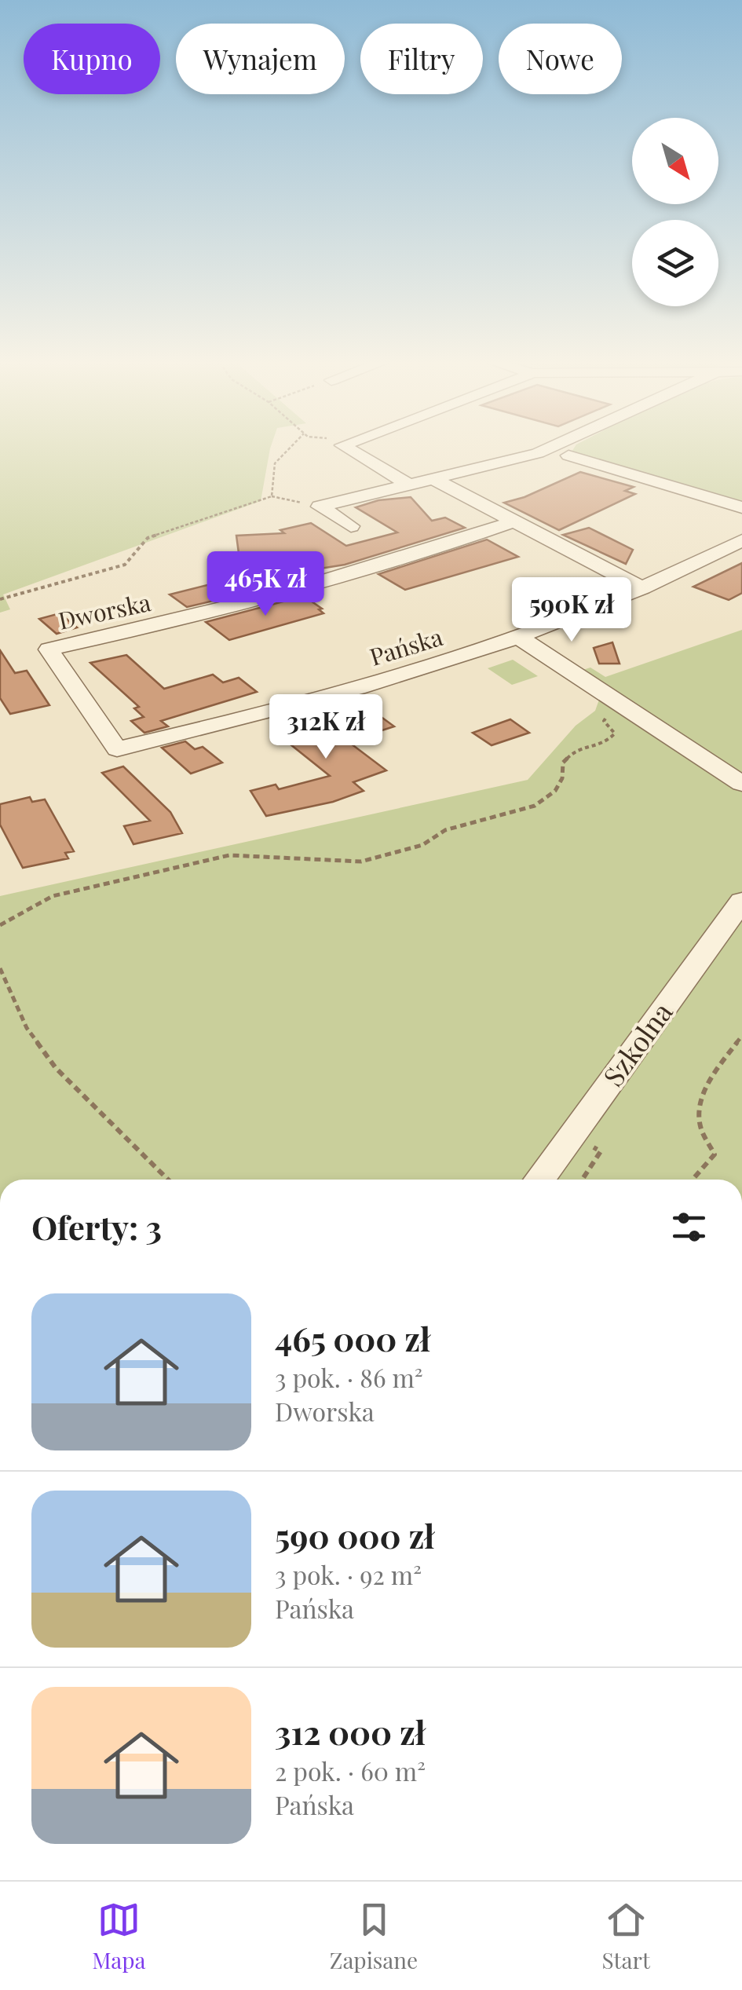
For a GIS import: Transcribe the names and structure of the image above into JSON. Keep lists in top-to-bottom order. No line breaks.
{"streets":{"street":["Dworska","Pańska","Szkolna"]},"crossings":[["Dworska","Pańska"]],"north":"bottom right","page":{"chip":["Kupno","Wynajem","Filtry","Nowe"],"price":["465K zł","590K zł","312K zł"],"heading":"Oferty: 3","list":[{"name":"465 000 zł","note":"3 pok. · 86 m² · Dworska"},{"name":"590 000 zł","note":"3 pok. · 92 m² · Pańska"},{"name":"312 000 zł","note":"2 pok. · 60 m² · Pańska"}],"tabs":["Mapa","Zapisane","Start"]}}
